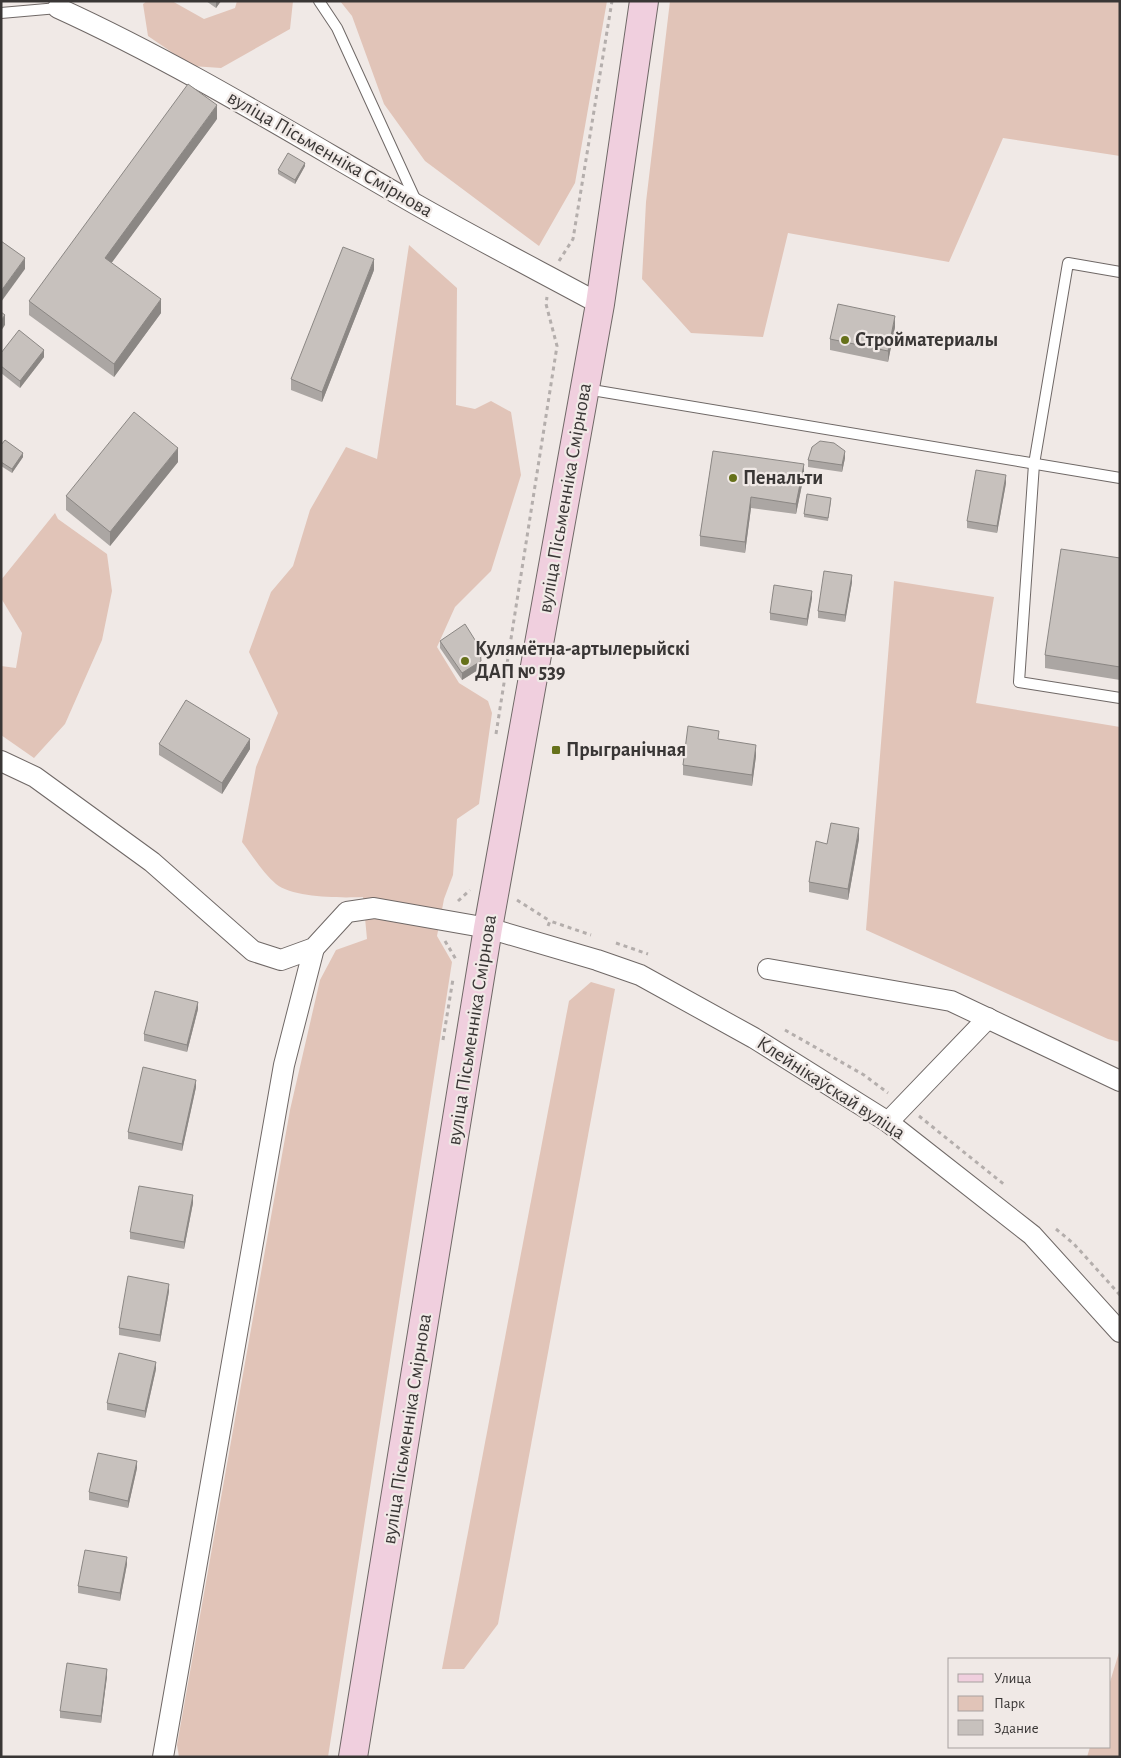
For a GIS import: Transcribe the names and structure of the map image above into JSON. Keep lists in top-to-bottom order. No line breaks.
{"streets":{"main road":["вуліца Пісьменніка Смірнова"],"street":["Клейнікаўскай вуліца"]},"crossings":[["вуліца Пісьменніка Смірнова","Клейнікаўскай вуліца"]],"places":{"other":["Стройматериалы","Пенальти","Кулямётна-артылерыйскі ДАП № 539"],"transit":["Прыгранічная"]},"legend":["Улица","Парк","Здание"]}
